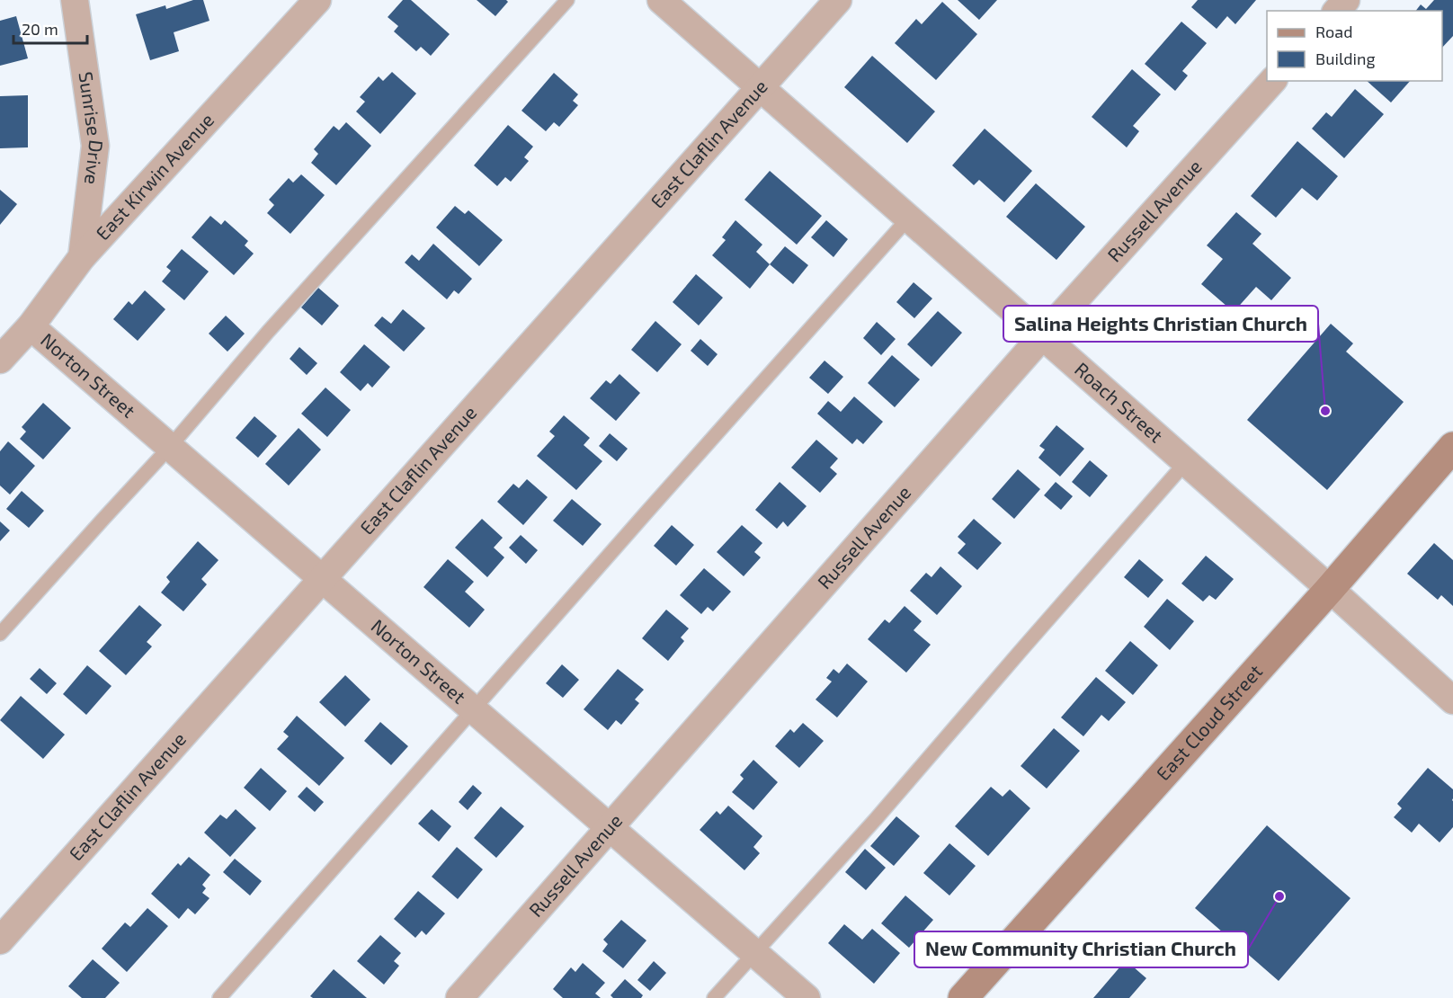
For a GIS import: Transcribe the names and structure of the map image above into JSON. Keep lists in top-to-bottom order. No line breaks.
{"streets":{"main road":["East Cloud Street"],"street":["Sunrise Drive","East Claflin Avenue","East Kirwin Avenue","Russell Avenue","Norton Street","Roach Street"]},"crossings":[["Sunrise Drive","East Kirwin Avenue"],["East Claflin Avenue","Norton Street"],["East Claflin Avenue","Roach Street"],["East Kirwin Avenue","Norton Street"],["Russell Avenue","Norton Street"],["Russell Avenue","Roach Street"],["Roach Street","East Cloud Street"]],"places":["Salina Heights Christian Church","New Community Christian Church"],"legend":["Road","Building"],"scale_bar":"20 m"}
